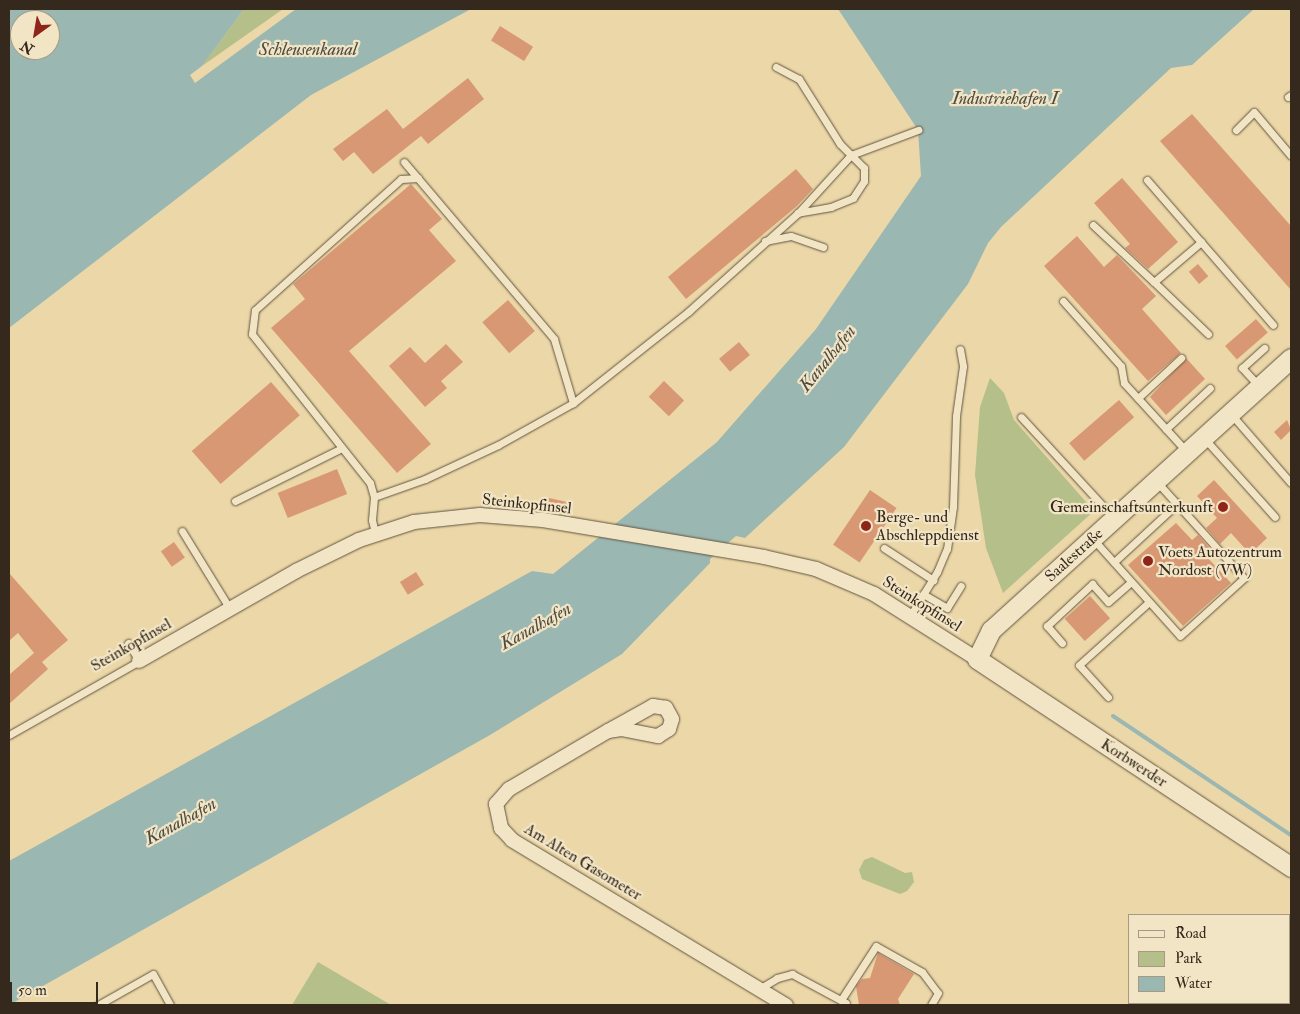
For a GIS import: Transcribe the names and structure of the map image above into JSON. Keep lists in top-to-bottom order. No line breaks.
{"streets":{"main road":["Saalestraße","Korbwerder"],"street":["Steinkopfinsel","Am Alten Gasometer"]},"crossings":[["Steinkopfinsel","Saalestraße"],["Steinkopfinsel","Korbwerder"],["Saalestraße","Korbwerder"]],"water":["Schleusenkanal","Industriehafen I","Kanalhafen"],"places":["Gemeinschaftsunterkunft","Berge- und Abschleppdienst","Voets Autozentrum Nordost (VW)"],"legend":["Road","Park","Water"],"scale_bar":"50 m","north":"bottom left"}
